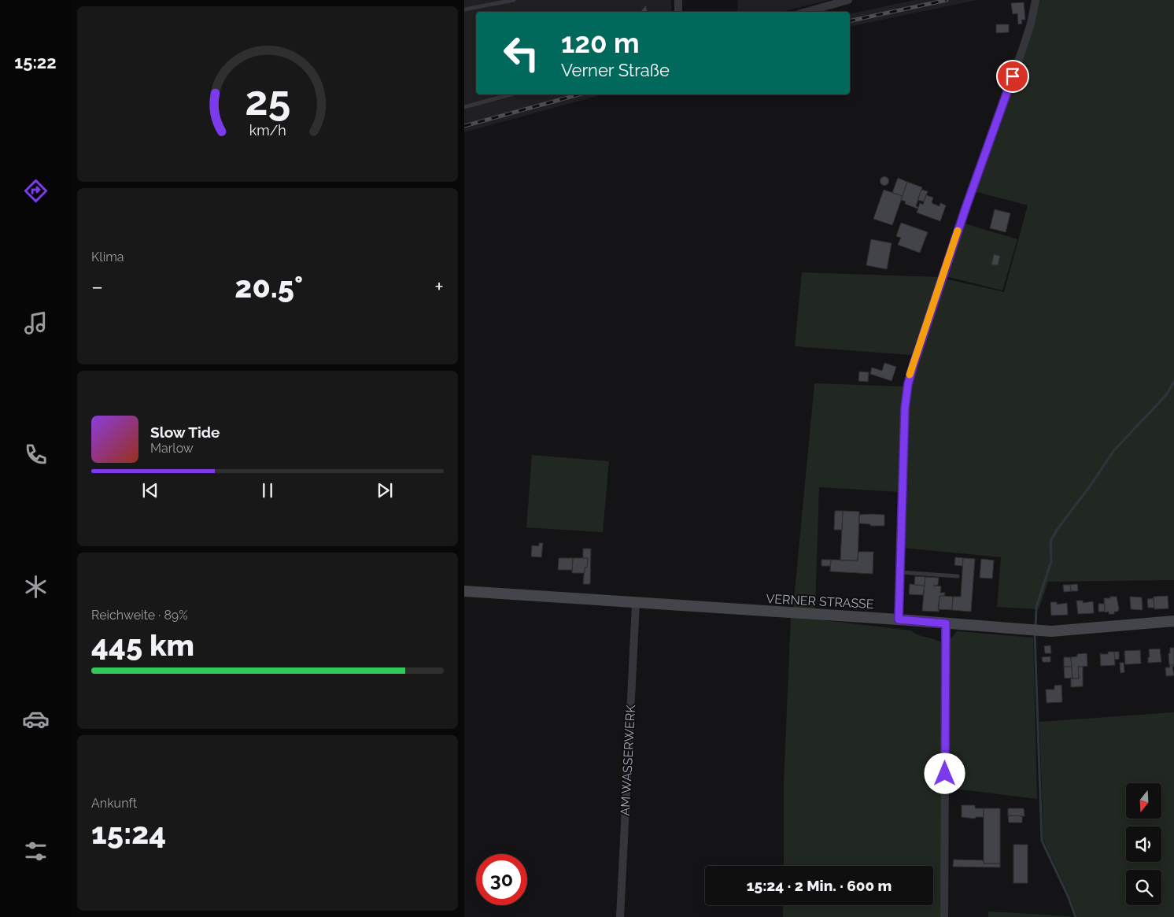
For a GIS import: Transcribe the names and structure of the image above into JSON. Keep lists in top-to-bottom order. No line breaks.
{"streets":{"street":["VERNER STRASSE","AM WASSERWERK"]},"crossings":[["VERNER STRASSE","AM WASSERWERK"]],"north":"bottom","page":{"tabs":"15:22","turn":["120 m","Verner Straße"],"tile":["Klima",["Reichweite · 89%","445 km"],["Ankunft","15:24"]],"heat":["−","20.5°","+"],"song":["Slow Tide","Marlow"],"limit":"30","trip":"15:24 · 2 Min. · 600 m","gauge":["25","km/h"]}}
